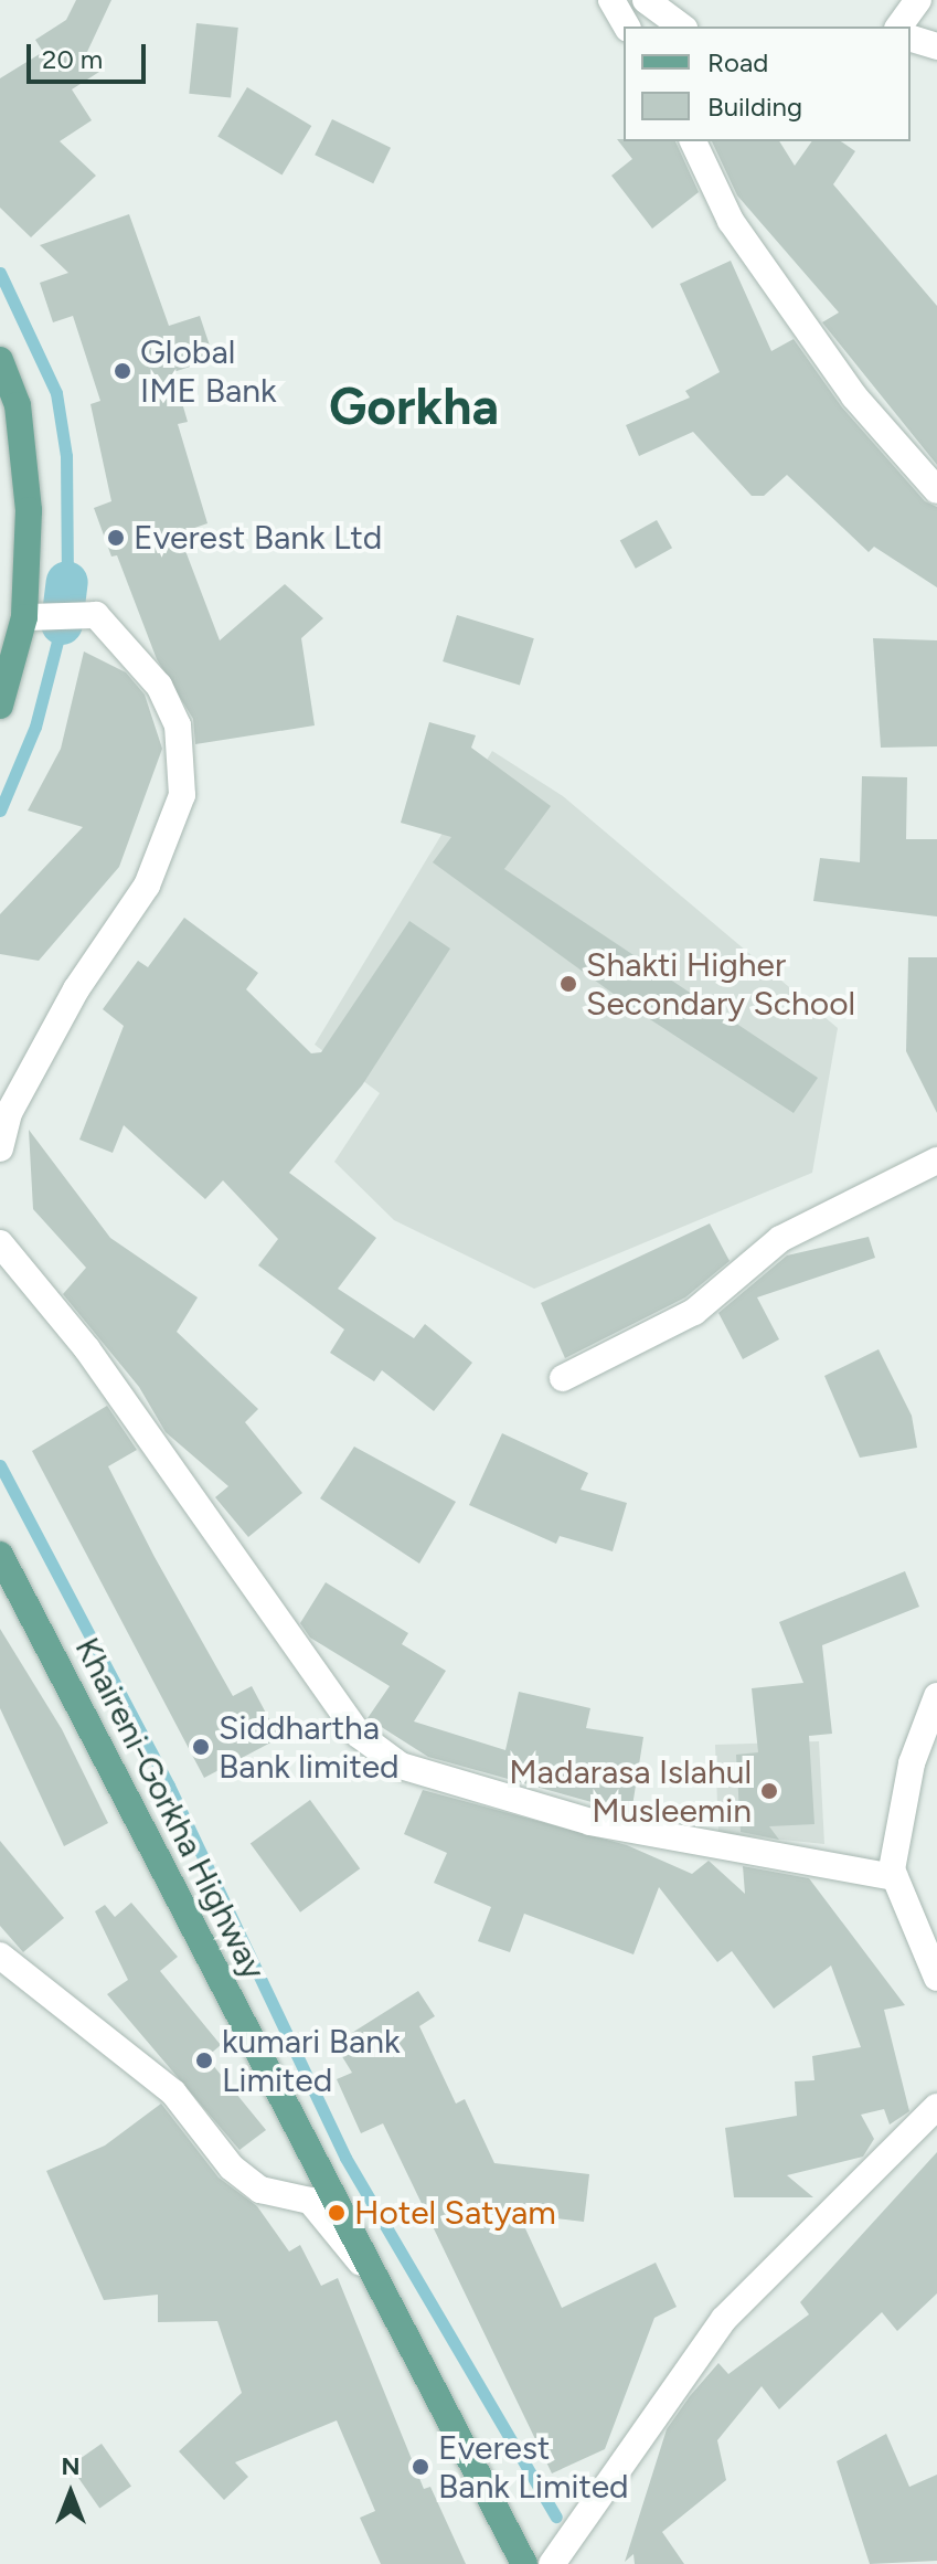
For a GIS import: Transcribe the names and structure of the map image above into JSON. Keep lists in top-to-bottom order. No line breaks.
{"streets":{"main road":["Khaireni-Gorkha Highway"]},"districts":["Gorkha"],"places":["Global IME Bank","Everest Bank Ltd","Shakti Higher Secondary School","Siddhartha Bank limited","Madarasa Islahul Musleemin","kumari Bank Limited","Hotel Satyam","Everest Bank Limited"],"legend":["Road","Building"],"scale_bar":"20 m","north":"top"}
